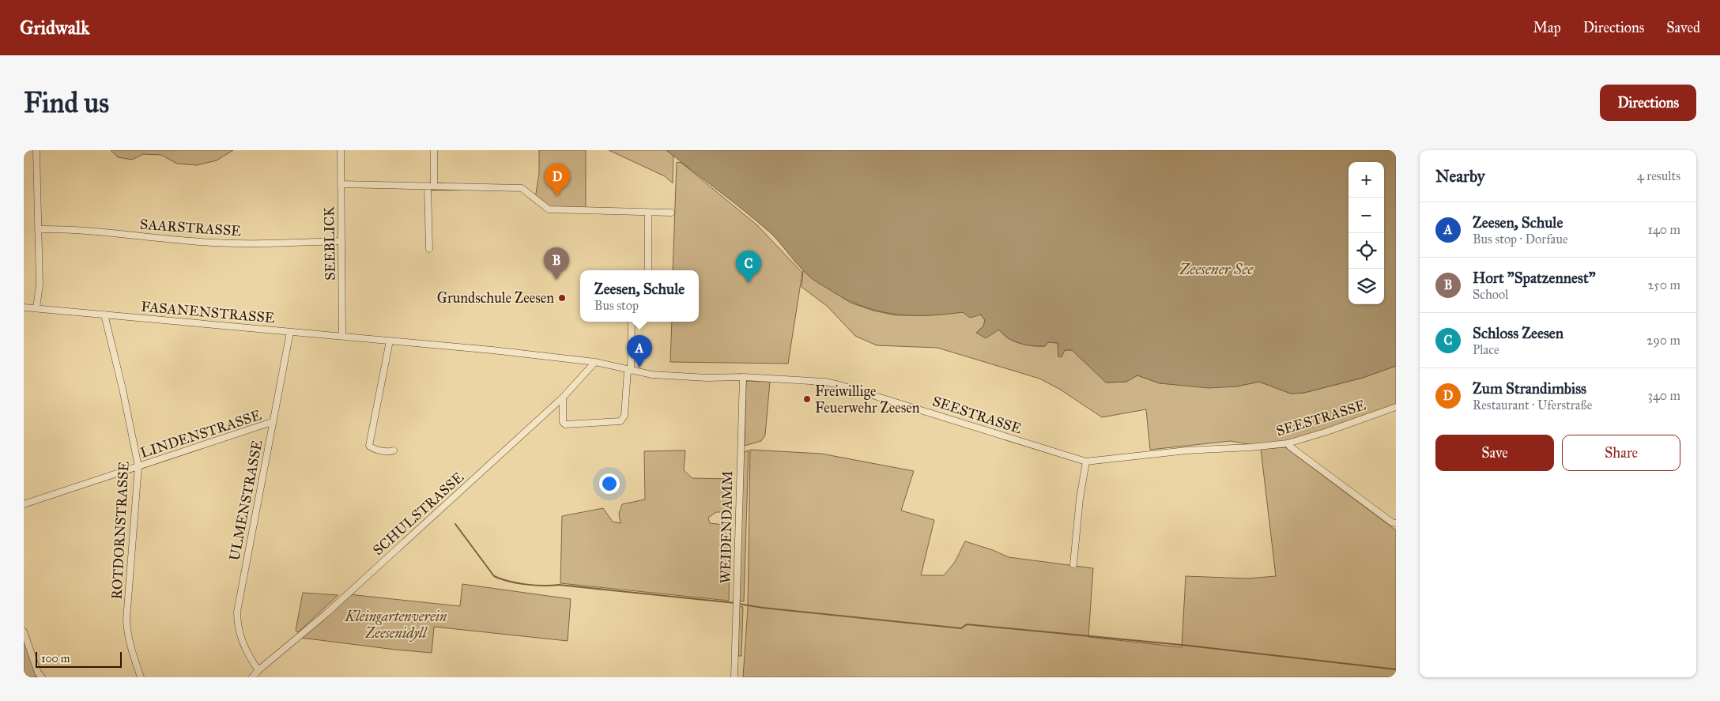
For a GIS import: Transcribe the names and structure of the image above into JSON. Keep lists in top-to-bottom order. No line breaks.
{"streets":{"street":["SAARSTRASSE","SEEBLICK","FASANENSTRASSE","SEESTRASSE","LINDENSTRASSE","ULMENSTRASSE","SCHULSTRASSE","WEIDENDAMM","ROTDORNSTRASSE"]},"crossings":[["SAARSTRASSE","SEEBLICK"],["SEEBLICK","FASANENSTRASSE"],["FASANENSTRASSE","SEESTRASSE"],["FASANENSTRASSE","ULMENSTRASSE"],["FASANENSTRASSE","SCHULSTRASSE"],["FASANENSTRASSE","ROTDORNSTRASSE"],["SEESTRASSE","WEIDENDAMM"],["LINDENSTRASSE","ULMENSTRASSE"],["LINDENSTRASSE","ROTDORNSTRASSE"],["ULMENSTRASSE","SCHULSTRASSE"]],"water":["Zeesener See"],"parks":["Kleingartenverein Zeesenidyll"],"places":["Grundschule Zeesen","Freiwillige Feuerwehr Zeesen"],"scale_bar":"100 m","page":{"header":"Gridwalk","nav":["Map","Directions","Saved"],"buttons":["Directions",["Save","Share"]],"title":"Find us","heading":["Nearby","4 results"],"map_buttons":["+","−"],"pins":["D","B","C","A"],"list":[{"mark":"A","name":"Zeesen, Schule","note":"Bus stop · Dorfaue","value":"140 m"},{"mark":"B","name":"Hort \"Spatzennest\"","note":"School","value":"250 m"},{"mark":"C","name":"Schloss Zeesen","note":"Place","value":"290 m"},{"mark":"D","name":"Zum Strandimbiss","note":"Restaurant · Uferstraße","value":"340 m"}],"popup":["Zeesen, Schule","Bus stop"],"scale":"100 m"}}
